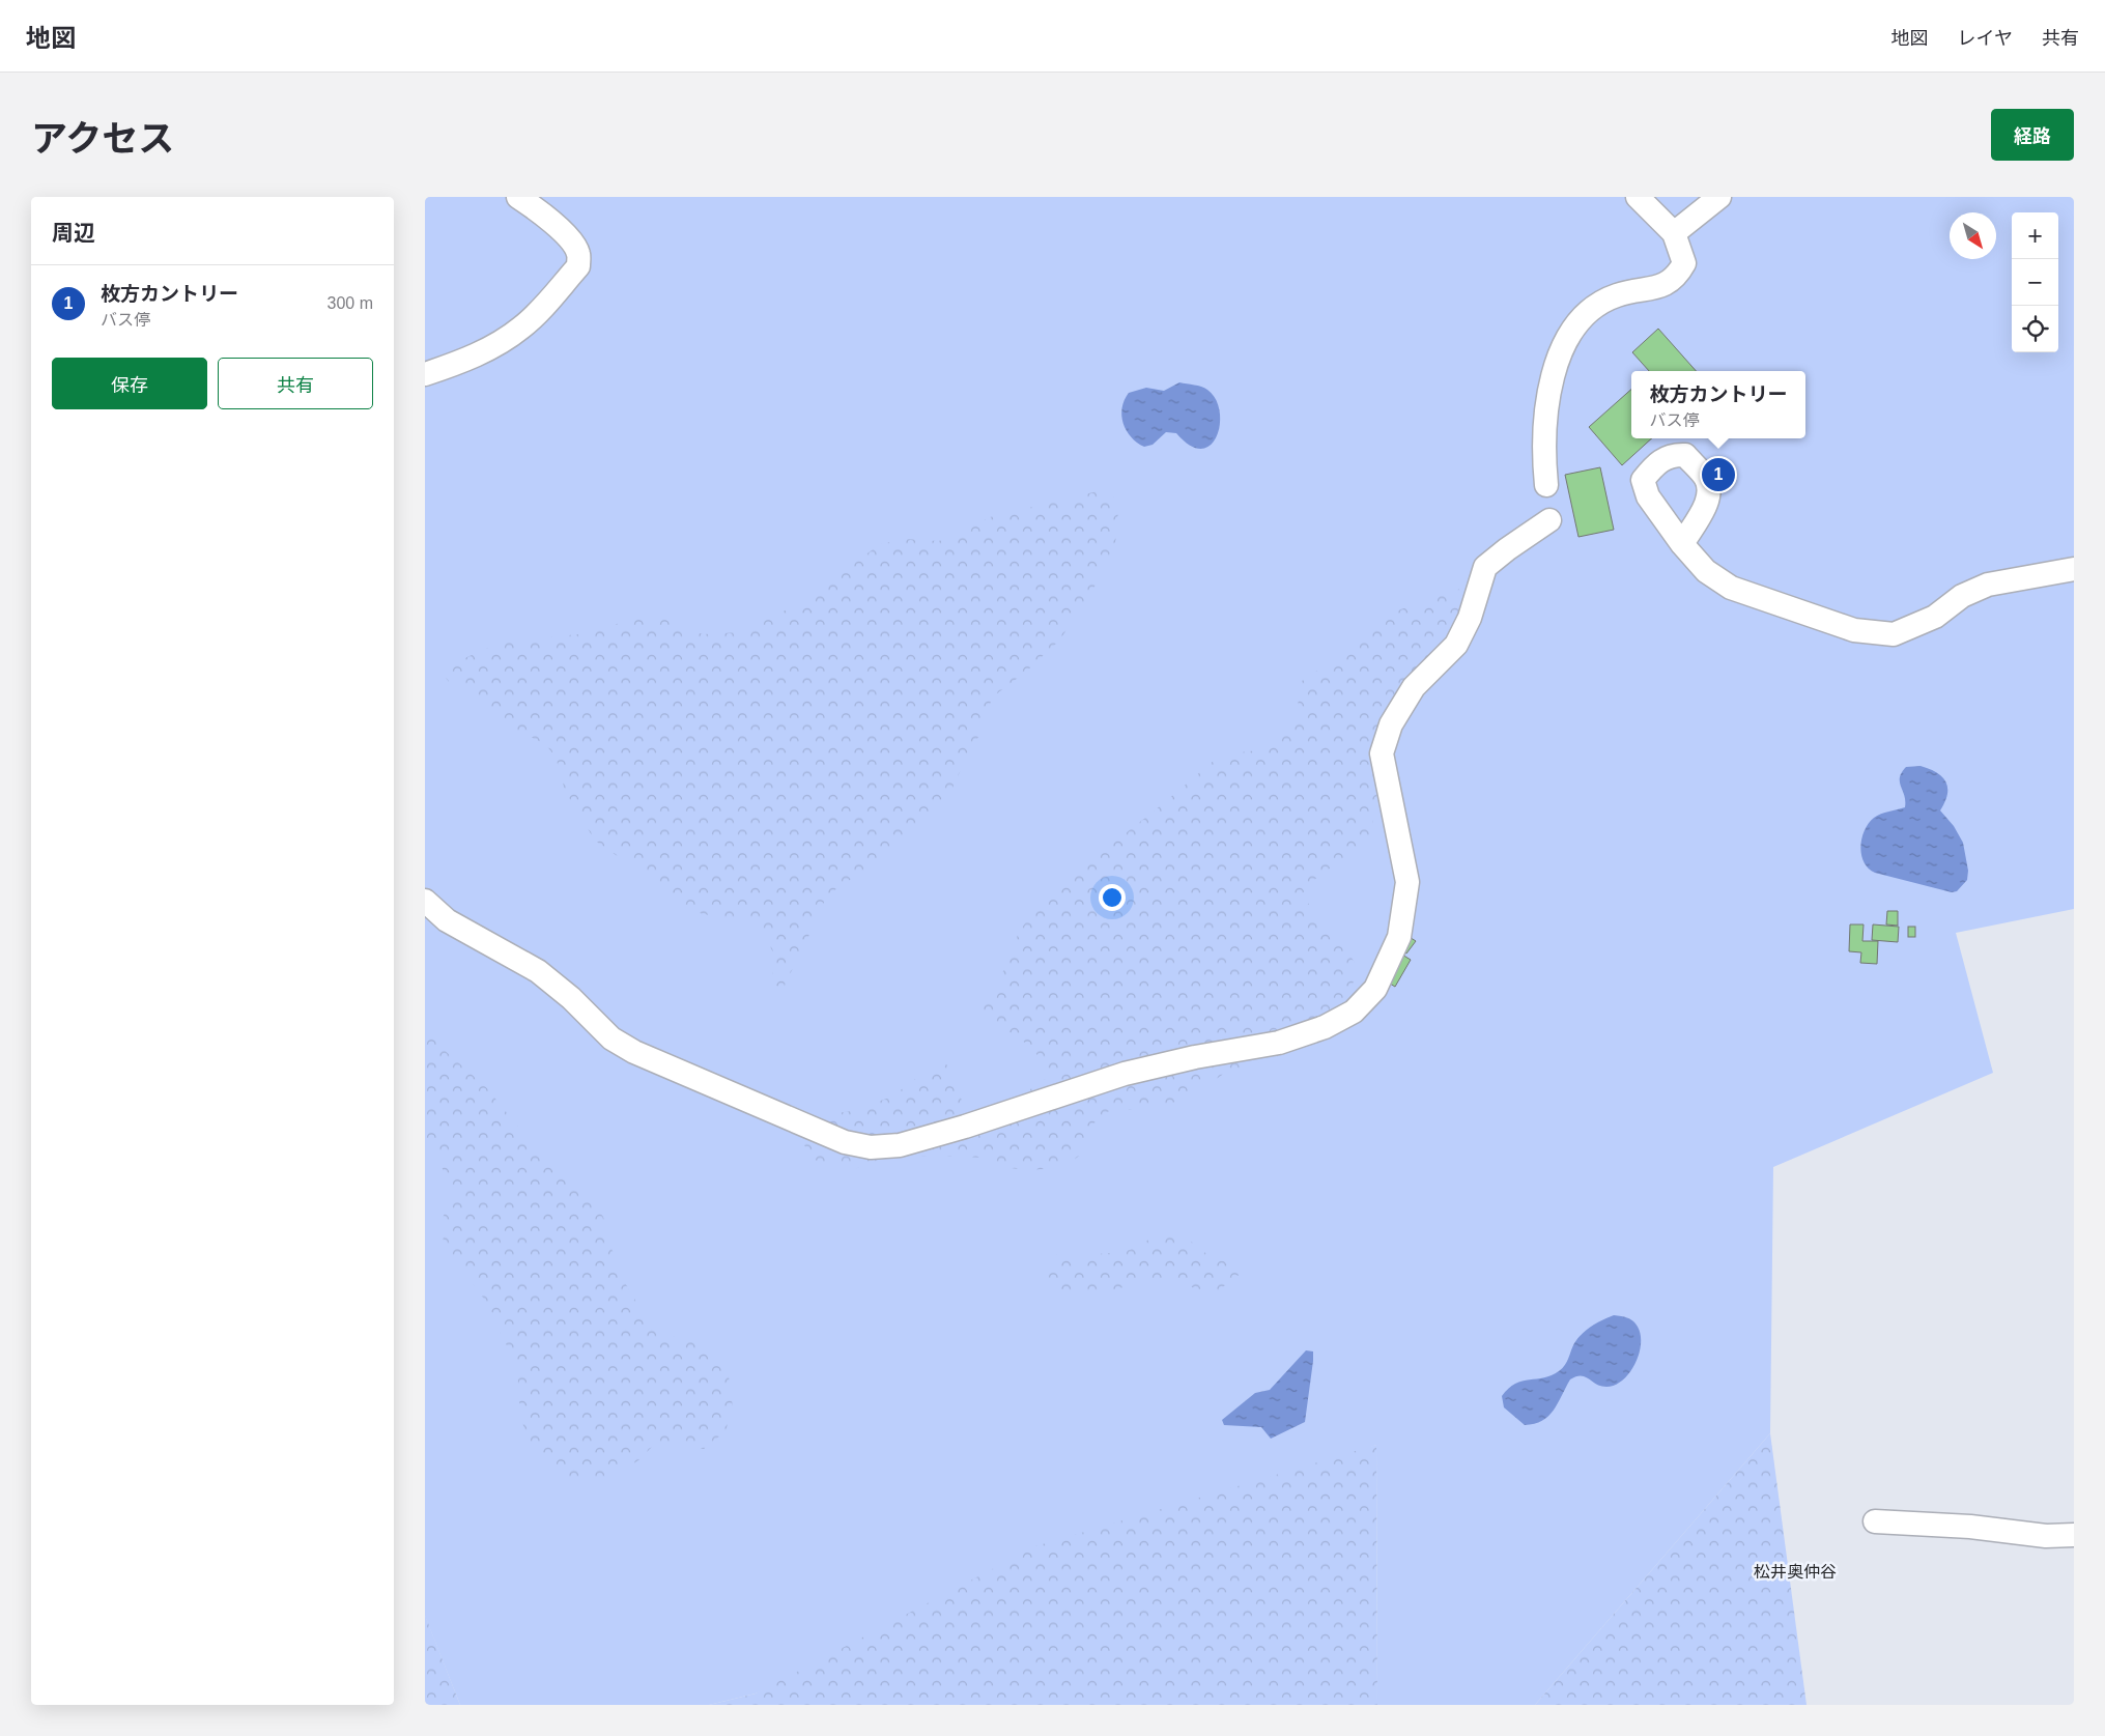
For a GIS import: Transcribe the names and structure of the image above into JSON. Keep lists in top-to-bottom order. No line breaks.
{"districts":["松井奥仲谷"],"north":"bottom right","page":{"header":"地図","nav":["地図","レイヤ","共有"],"title":"アクセス","buttons":["経路",["保存","共有"]],"heading":"周辺","map_buttons":["+","−"],"list":[{"mark":"1","name":"枚方カントリー","note":"バス停","value":"300 m"}],"popup":["枚方カントリー","バス停"],"pins":"1"}}
